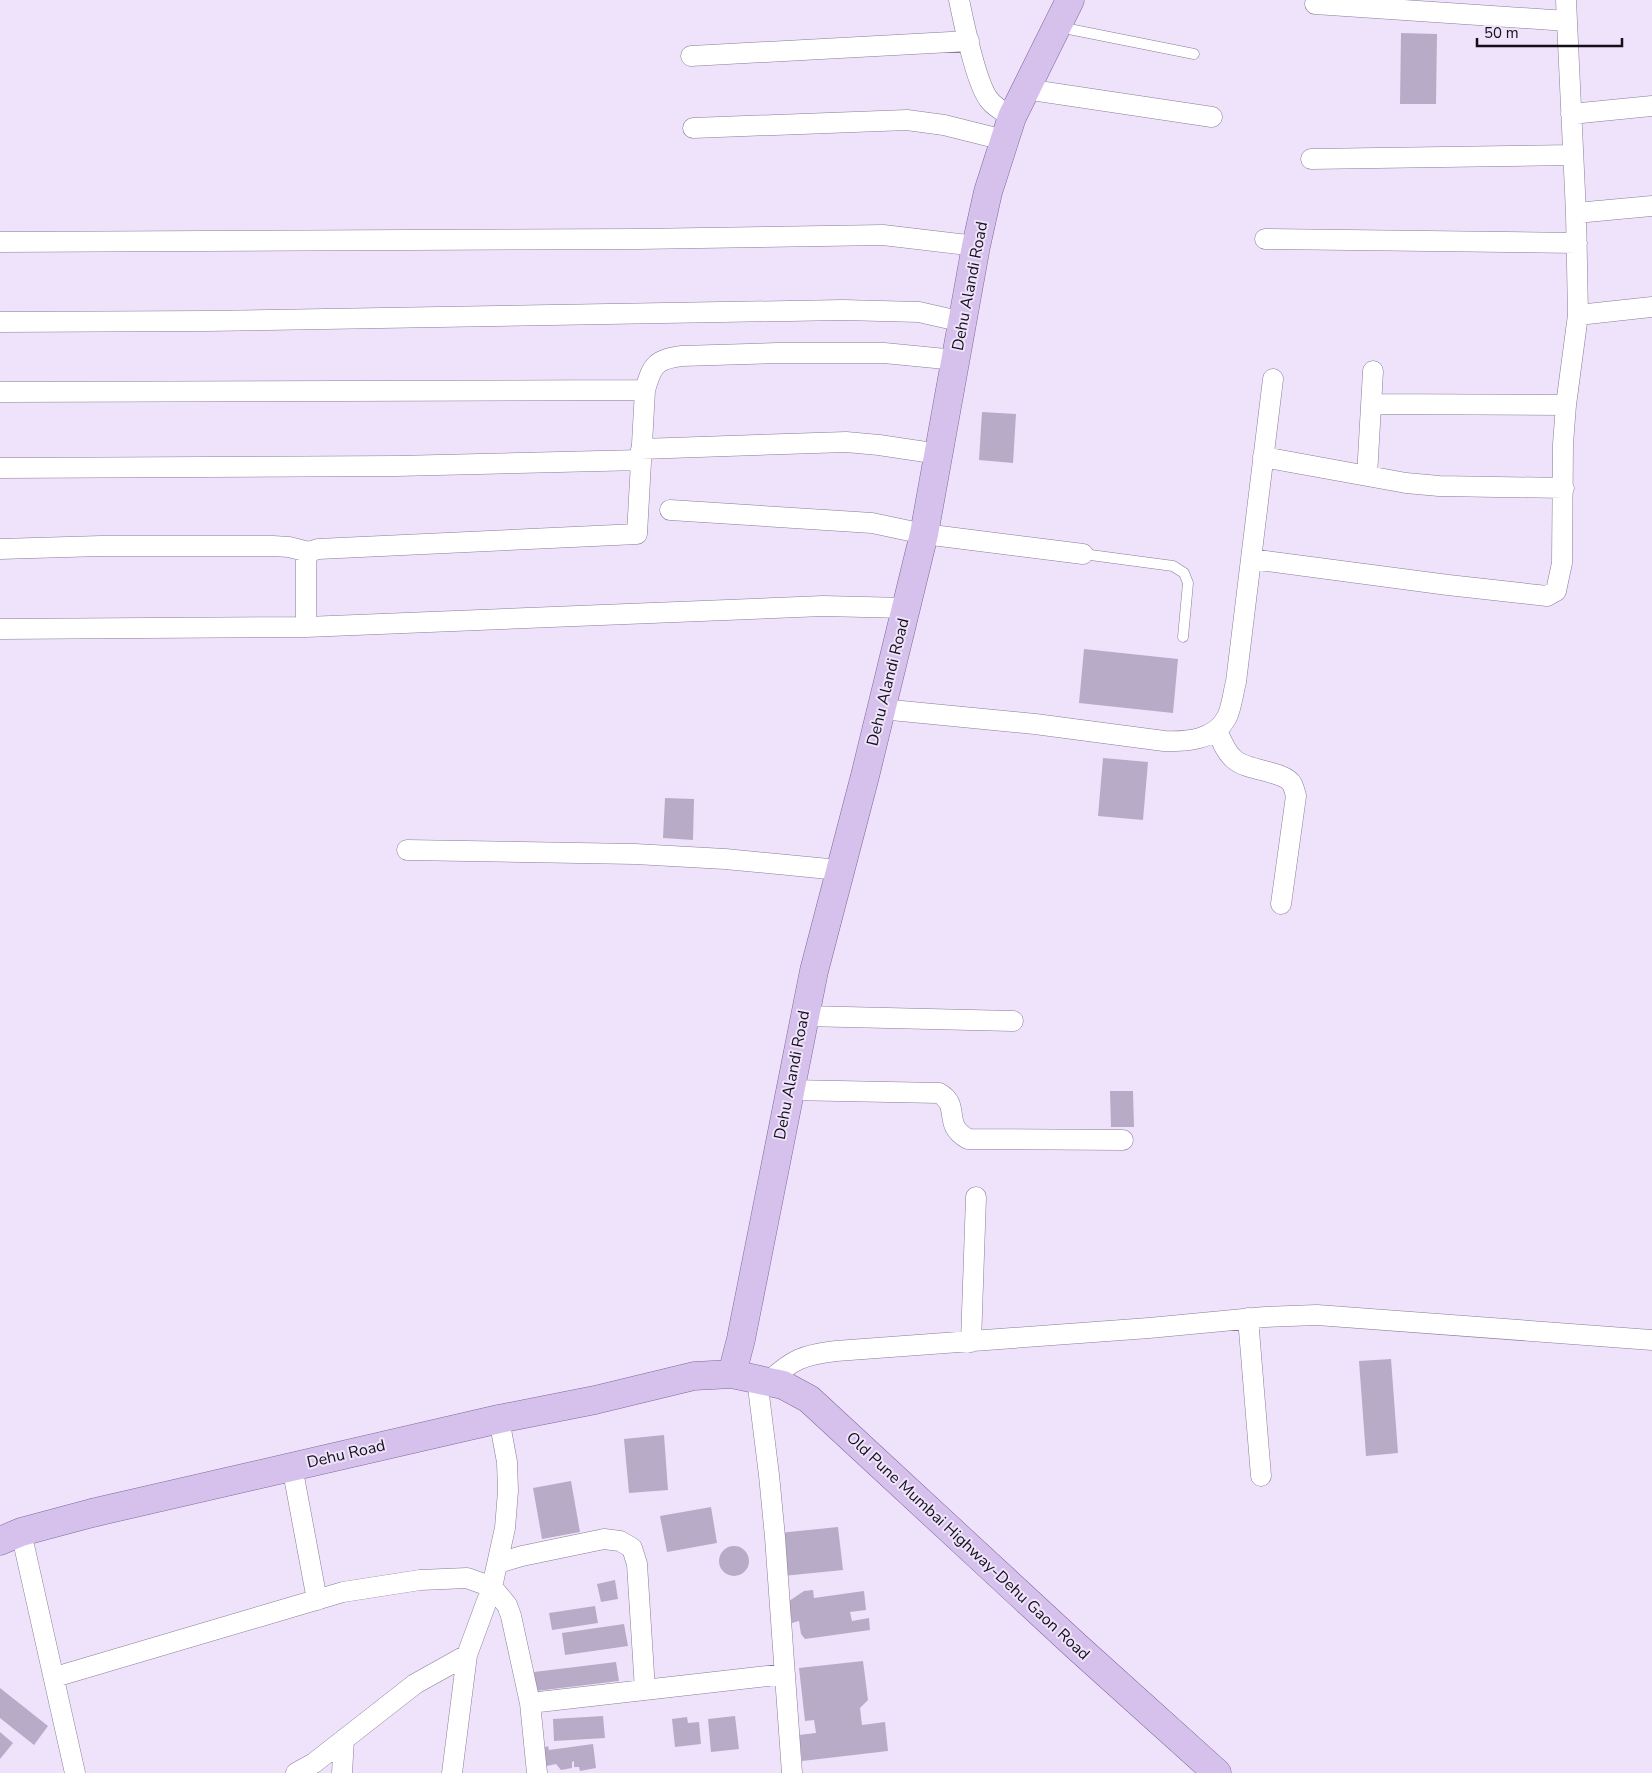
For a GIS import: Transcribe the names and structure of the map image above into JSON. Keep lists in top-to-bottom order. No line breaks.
{"streets":{"main road":["Dehu Alandi Road","Dehu Road","Old Pune Mumbai Highway-Dehu Gaon Road"]},"crossings":[["Dehu Alandi Road","Old Pune Mumbai Highway-Dehu Gaon Road"],["Dehu Road","Old Pune Mumbai Highway-Dehu Gaon Road"]],"scale_bar":"50 m"}
